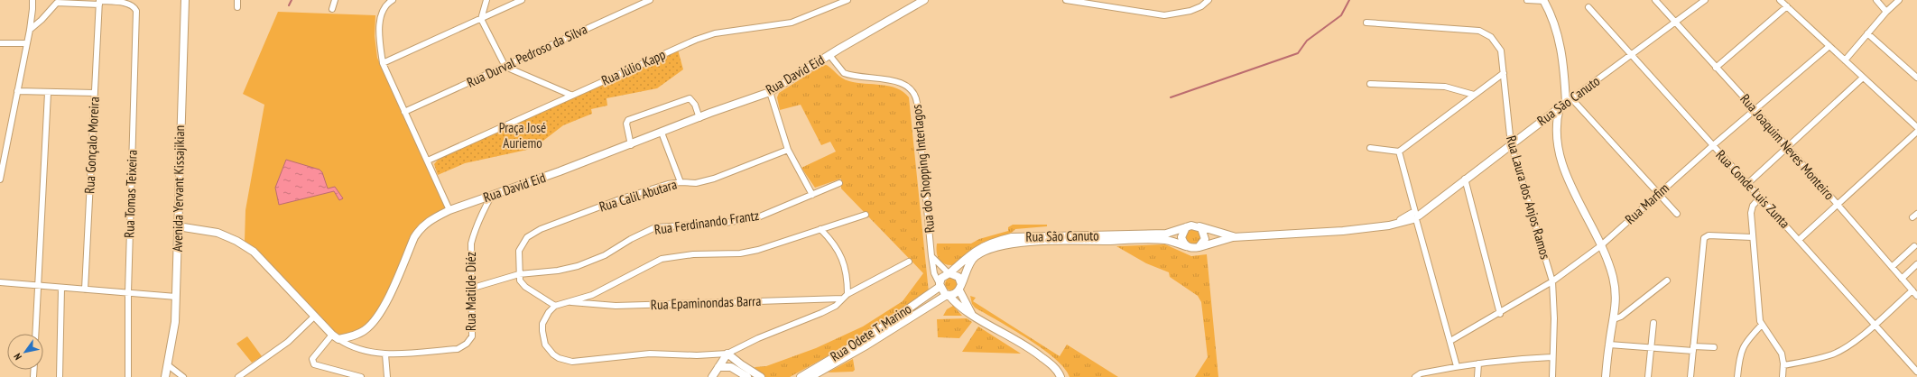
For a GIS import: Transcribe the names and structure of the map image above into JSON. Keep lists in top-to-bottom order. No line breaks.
{"streets":{"street":["Rua Durval Pedroso da Silva","Rua Júlio Kapp","Rua David Eid","Rua São Canuto","Rua Gonçalo Moreira","Rua Joaquim Neves Monteiro","Rua do Shopping Interlagos","Avenida Yervant Kissajikian","Rua Conde Luis Zunta","Rua Tomas Teixeira","Rua Calil Abutara","Rua Laura dos Anjos Ramos","Rua Marfim","Rua Ferdinando Frantz","Rua Matilde Diéz","Rua Epaminondas Barra","Rua Odete T. Marino"]},"crossings":[["Rua David Eid","Rua do Shopping Interlagos"],["Rua David Eid","Rua Matilde Diéz"],["Rua São Canuto","Rua Joaquim Neves Monteiro"],["Rua São Canuto","Rua do Shopping Interlagos"],["Rua São Canuto","Rua Conde Luis Zunta"],["Rua São Canuto","Rua Laura dos Anjos Ramos"],["Rua São Canuto","Rua Odete T. Marino"],["Rua Gonçalo Moreira","Rua Tomas Teixeira"],["Rua Joaquim Neves Monteiro","Rua Marfim"],["Rua do Shopping Interlagos","Rua Odete T. Marino"],["Rua Conde Luis Zunta","Rua Marfim"],["Rua Calil Abutara","Rua Ferdinando Frantz"],["Rua Laura dos Anjos Ramos","Rua Marfim"],["Rua Ferdinando Frantz","Rua Matilde Diéz"]],"parks":["Praça José Auriemo"],"north":"bottom left"}
